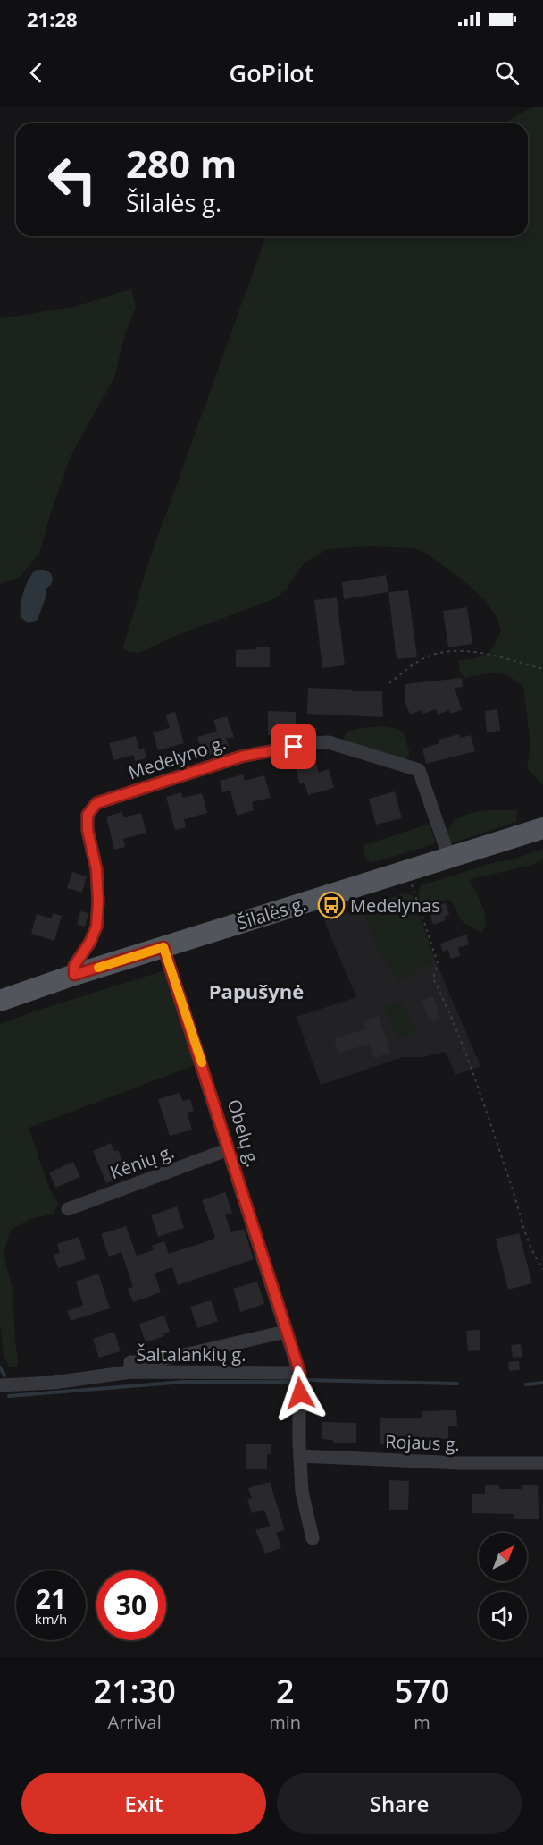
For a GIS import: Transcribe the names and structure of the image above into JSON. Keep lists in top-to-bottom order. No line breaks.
{"streets":{"main road":["Šilalės g."],"street":["Medelyno g.","Obelų g.","Kėnių g.","Šaltalankių g.","Rojaus g."]},"crossings":[["Medelyno g.","Šilalės g."],["Šilalės g.","Obelų g."],["Obelų g.","Kėnių g."],["Obelų g.","Šaltalankių g."]],"districts":["Papušynė"],"places":{"bus stop":["Medelynas"]},"north":"top right","page":{"status":"21:28","header":"GoPilot","turn":["280 m","Šilalės g."],"speed":"21 km/h","limit":"30","eta":["21:30","Arrival","2","min","570","m"],"buttons":["Exit","Share"]}}
